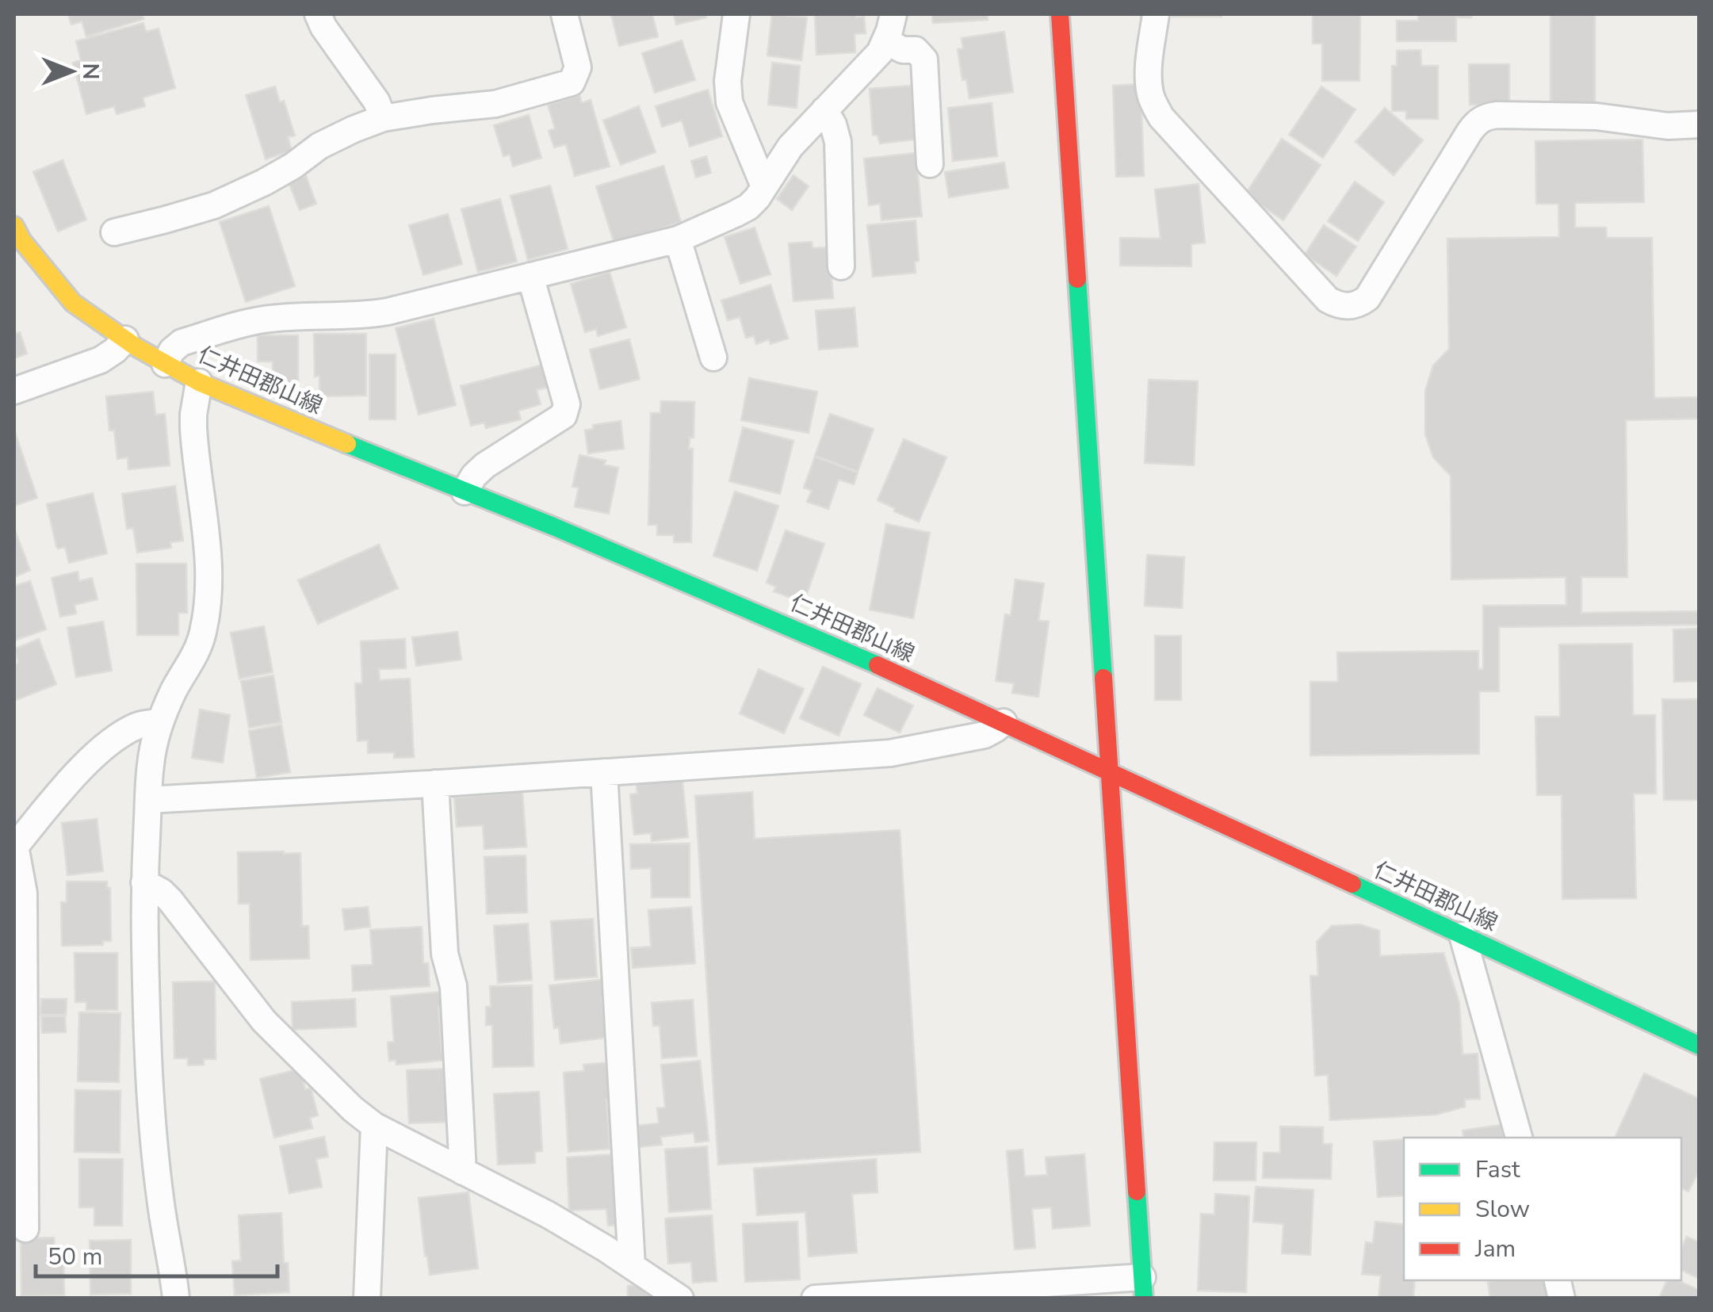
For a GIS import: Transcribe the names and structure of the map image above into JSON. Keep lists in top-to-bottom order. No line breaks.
{"streets":{"main road":["仁井田郡山線"]},"legend":["Fast","Slow","Jam"],"scale_bar":"50 m","north":"right"}
